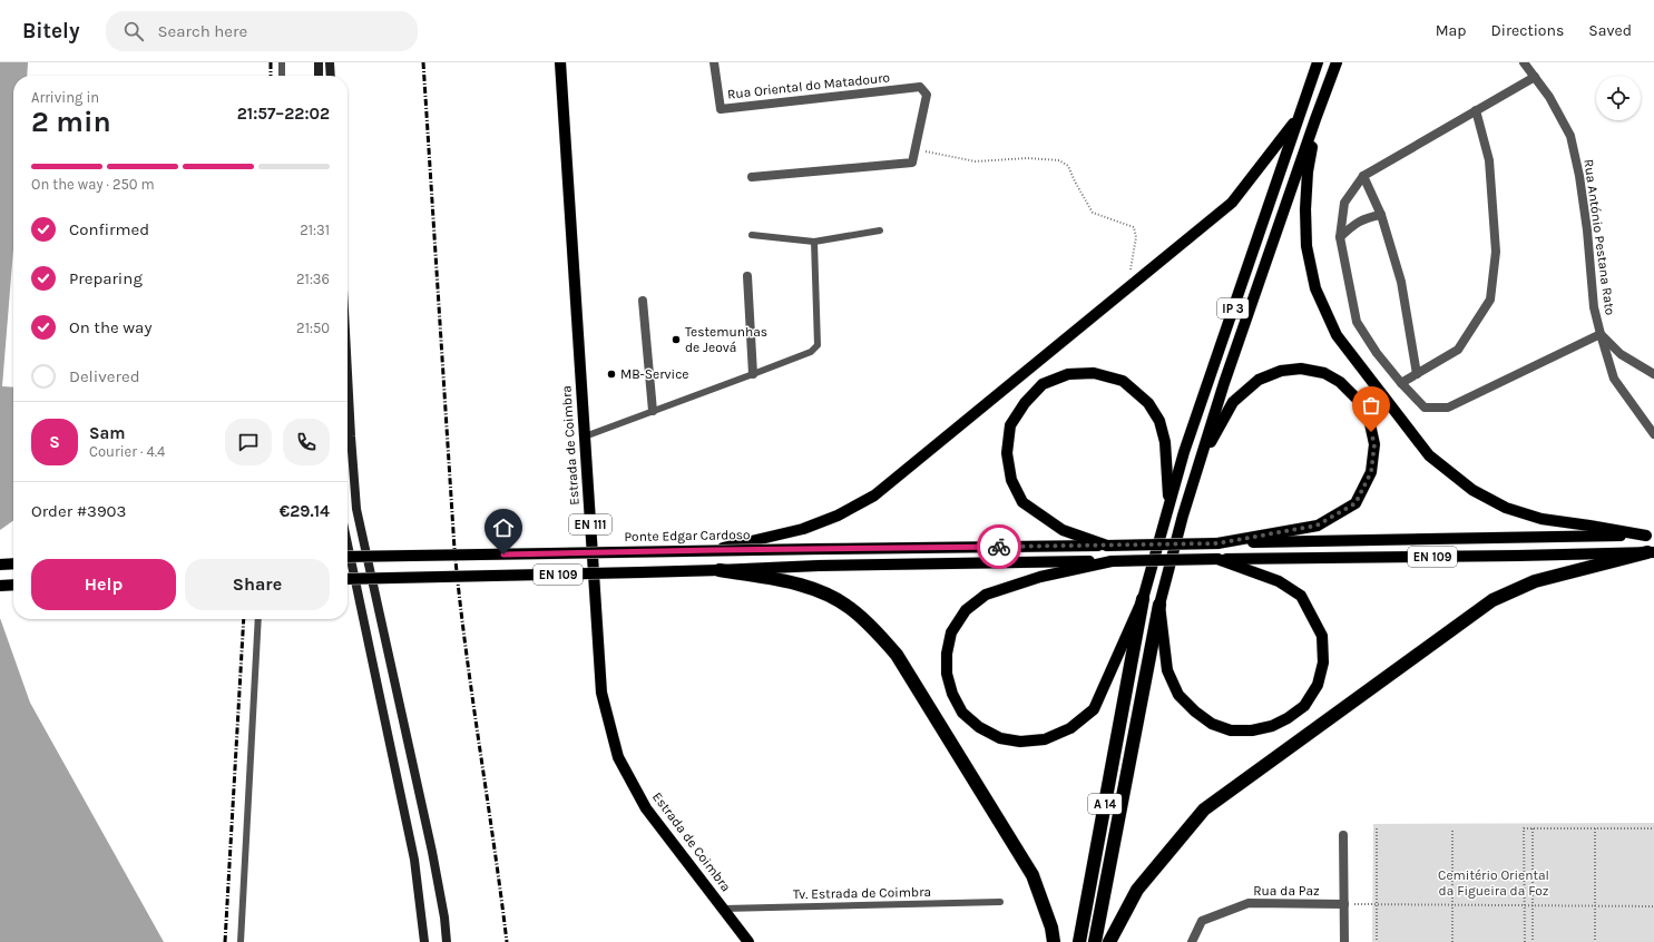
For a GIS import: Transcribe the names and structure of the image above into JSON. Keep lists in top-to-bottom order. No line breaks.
{"streets":{"highway":["A 14"],"main road":["IP 3","Estrada de Coimbra","EN 111","Ponte Edgar Cardoso","EN 109"],"street":["Rua Oriental do Matadouro","Rua António Pestana Rato","Rua da Paz"],"lane":["Tv. Estrada de Coimbra"]},"crossings":[["IP 3","A 14"],["Estrada de Coimbra","Tv. Estrada de Coimbra"],["Ponte Edgar Cardoso","EN 109"]],"parks":["Cemitério Oriental da Figueira da Foz"],"places":["Testemunhas de Jeová","MB-Service"],"page":{"header":"Bitely","search":"Search here","nav":["Map","Directions","Saved"],"heading":["2 min","Arriving in","21:57–22:02"],"panel":["Sam","Courier · 4.4","Order #3903","€29.14"],"bar":"On the way · 250 m","list":[["Confirmed","21:31"],["Preparing","21:36"],["On the way","21:50"],"Delivered"],"round":"S","buttons":["Help","Share"]}}
